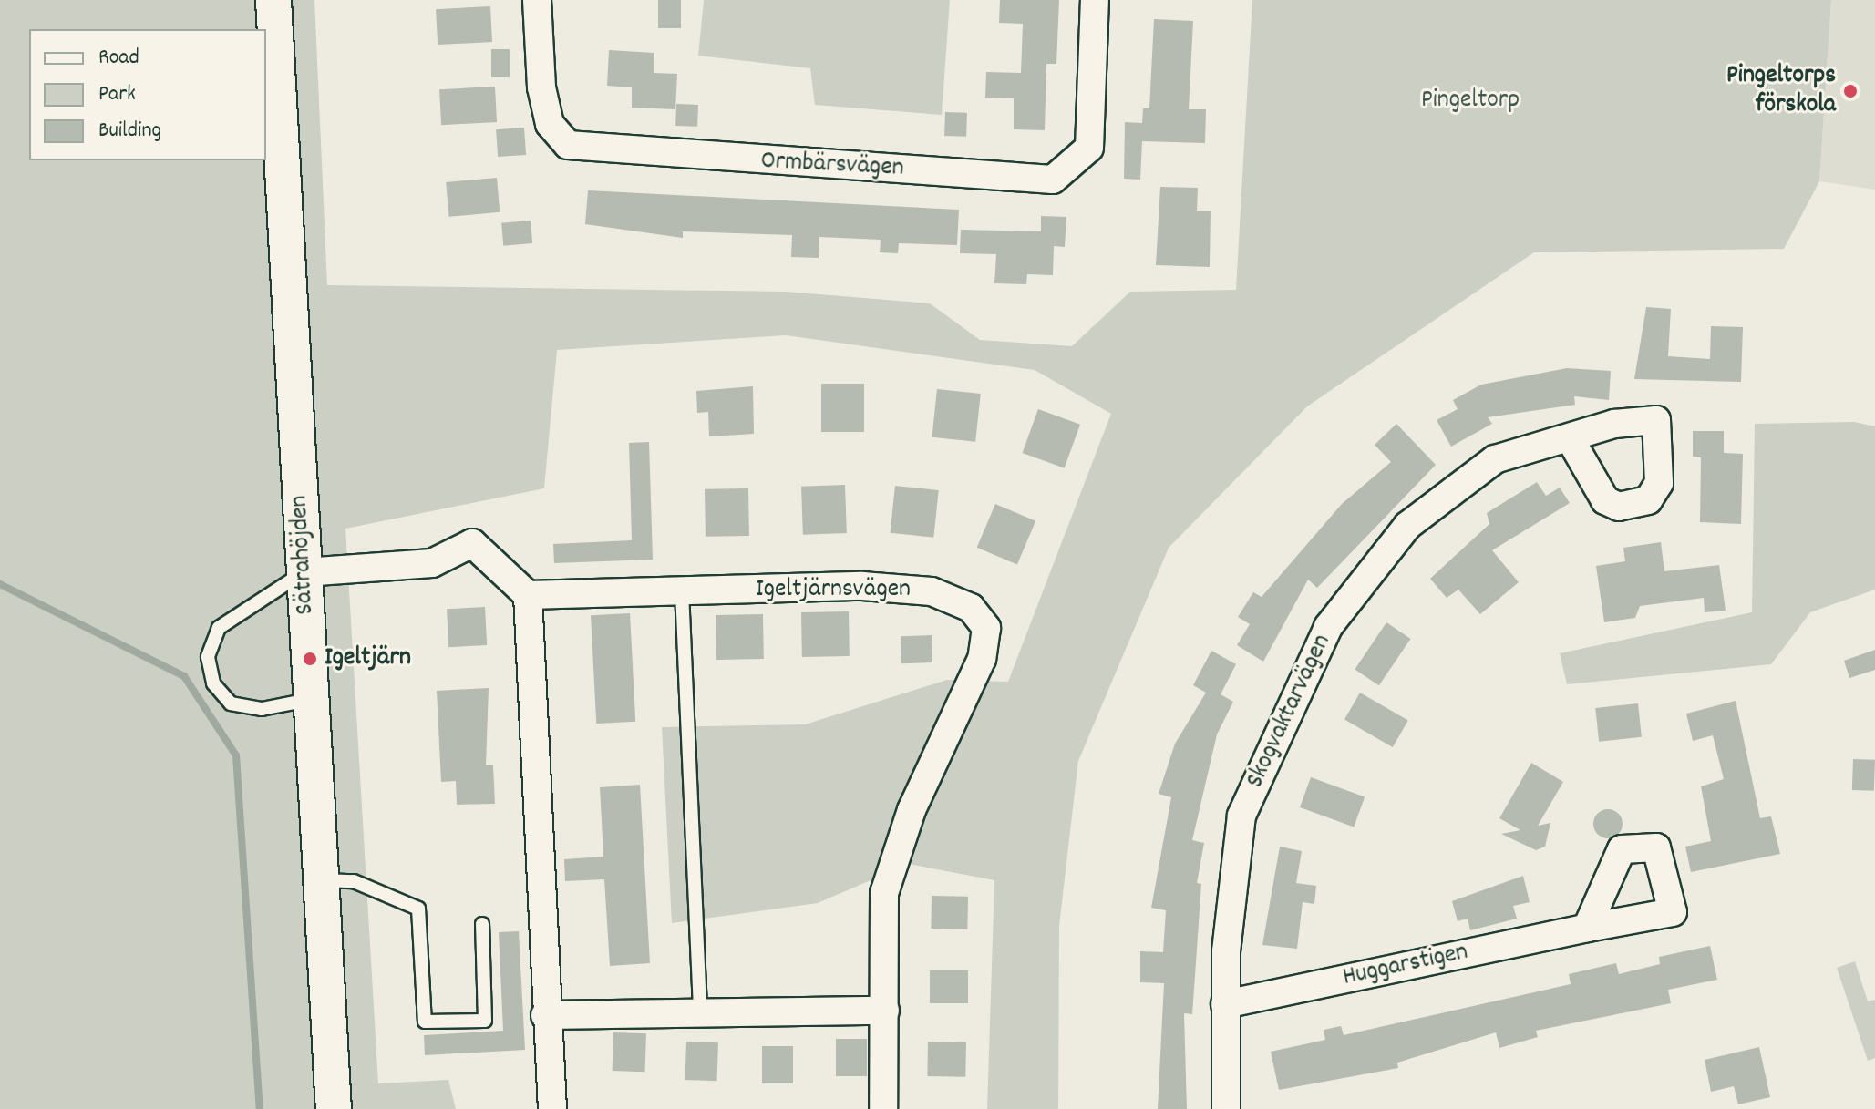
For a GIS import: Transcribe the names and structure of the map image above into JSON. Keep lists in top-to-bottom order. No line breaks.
{"streets":{"street":["Ormbärsvägen","Sätrahöjden","Igeltjärnsvägen","Skogvaktarvägen","Huggarstigen"]},"crossings":[["Skogvaktarvägen","Huggarstigen"]],"parks":["Pingeltorp"],"places":["Pingeltorps förskola","Igeltjärn"],"legend":["Road","Park","Building"]}
